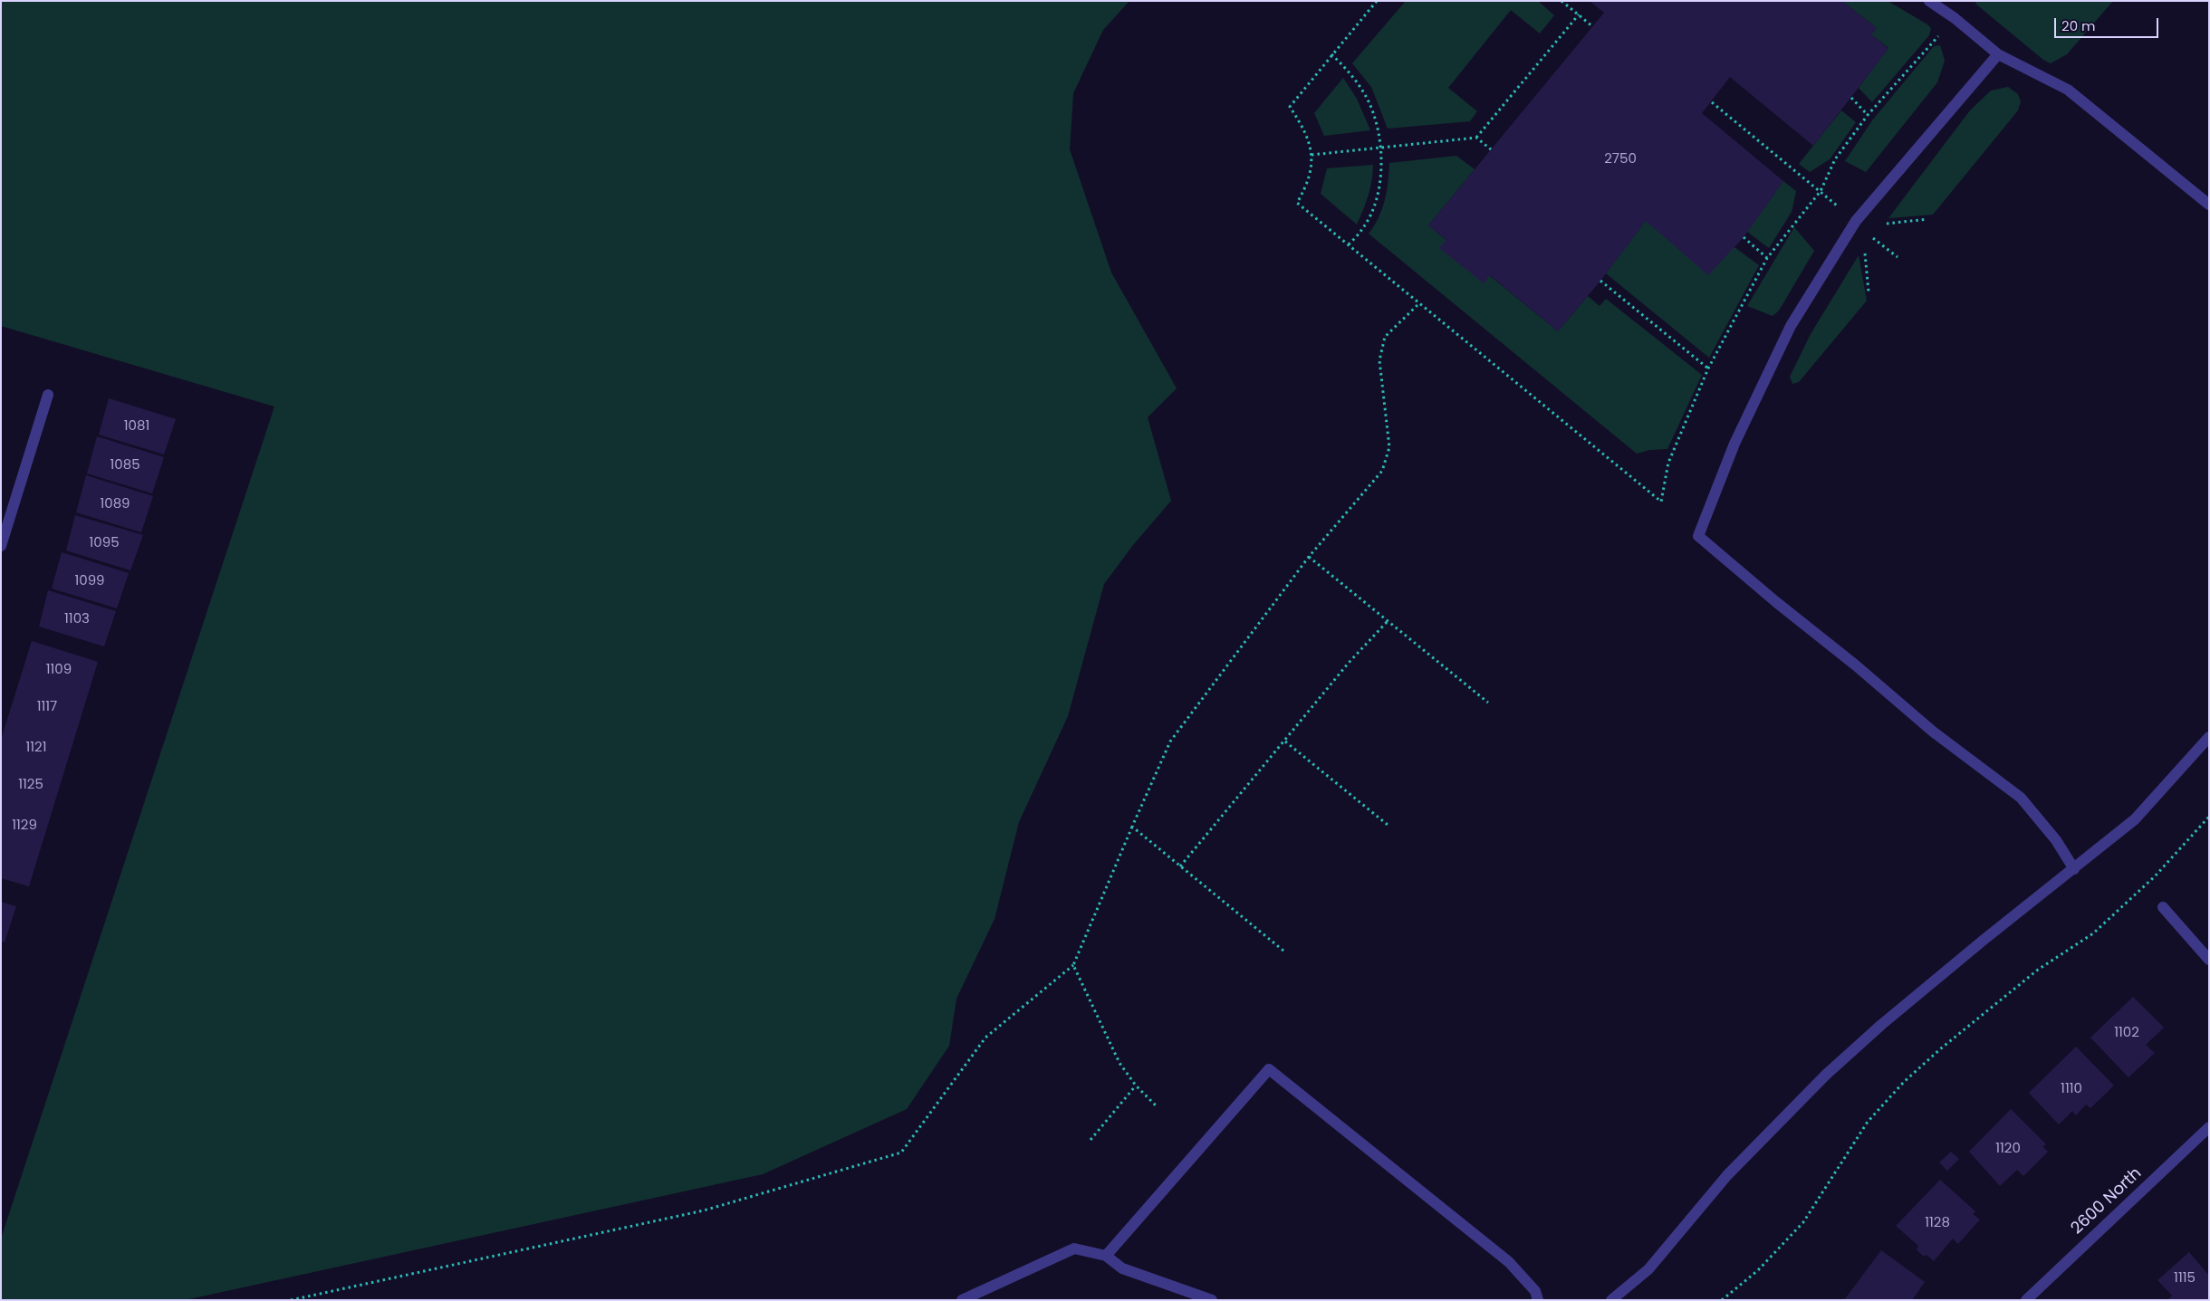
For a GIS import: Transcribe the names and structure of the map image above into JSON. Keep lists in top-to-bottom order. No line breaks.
{"streets":{"street":["2600 North"]},"house_numbers":["2750","1081","1085","1089","1095","1099","1103","1109","1117","1121","1125","1129","1102","1110","1120","1128","1115"],"scale_bar":"20 m"}
